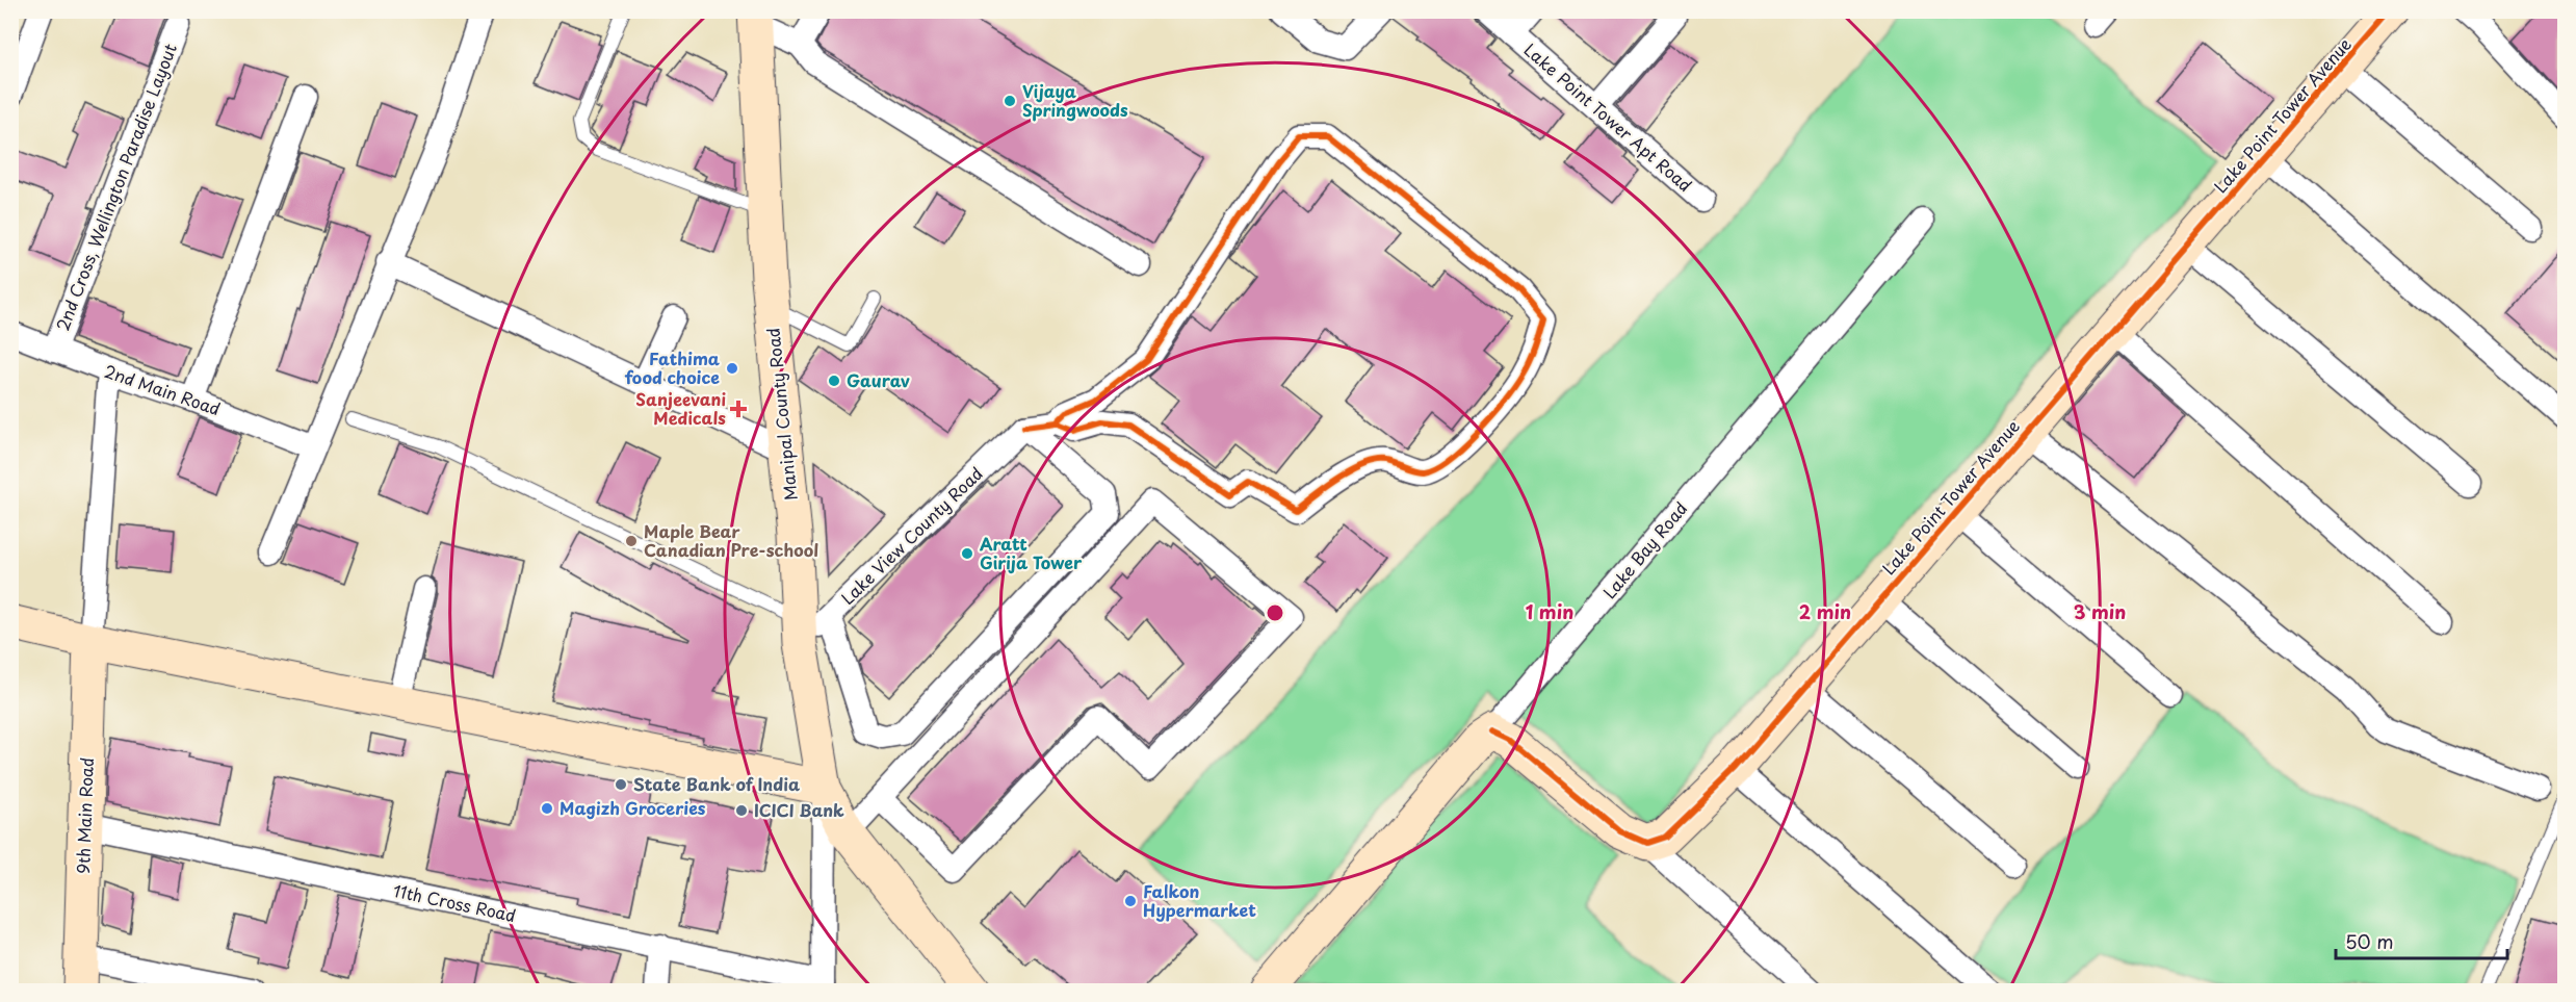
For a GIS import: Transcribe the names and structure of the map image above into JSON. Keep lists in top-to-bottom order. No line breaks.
{"streets":{"street":["Lake Point Tower Avenue","Lake Point Tower Apt Road","2nd Cross, Wellington Paradise Layout","2nd Main Road","Manipal County Road","Lake View County Road","Lake Bay Road","9th Main Road","11th Cross Road"]},"crossings":[["2nd Cross, Wellington Paradise Layout","2nd Main Road"],["Manipal County Road","Lake View County Road"],["9th Main Road","11th Cross Road"]],"places":{"other":["Vijaya Springwoods","Fathima food choice","Gaurav","Maple Bear Canadian Pre-school","Aratt Girija Tower","State Bank of India","Magizh Groceries","ICICI Bank","Falkon Hypermarket"],"health":["Sanjeevani Medicals"]},"scale_bar":"50 m","rings":["1 min","2 min","3 min"]}
